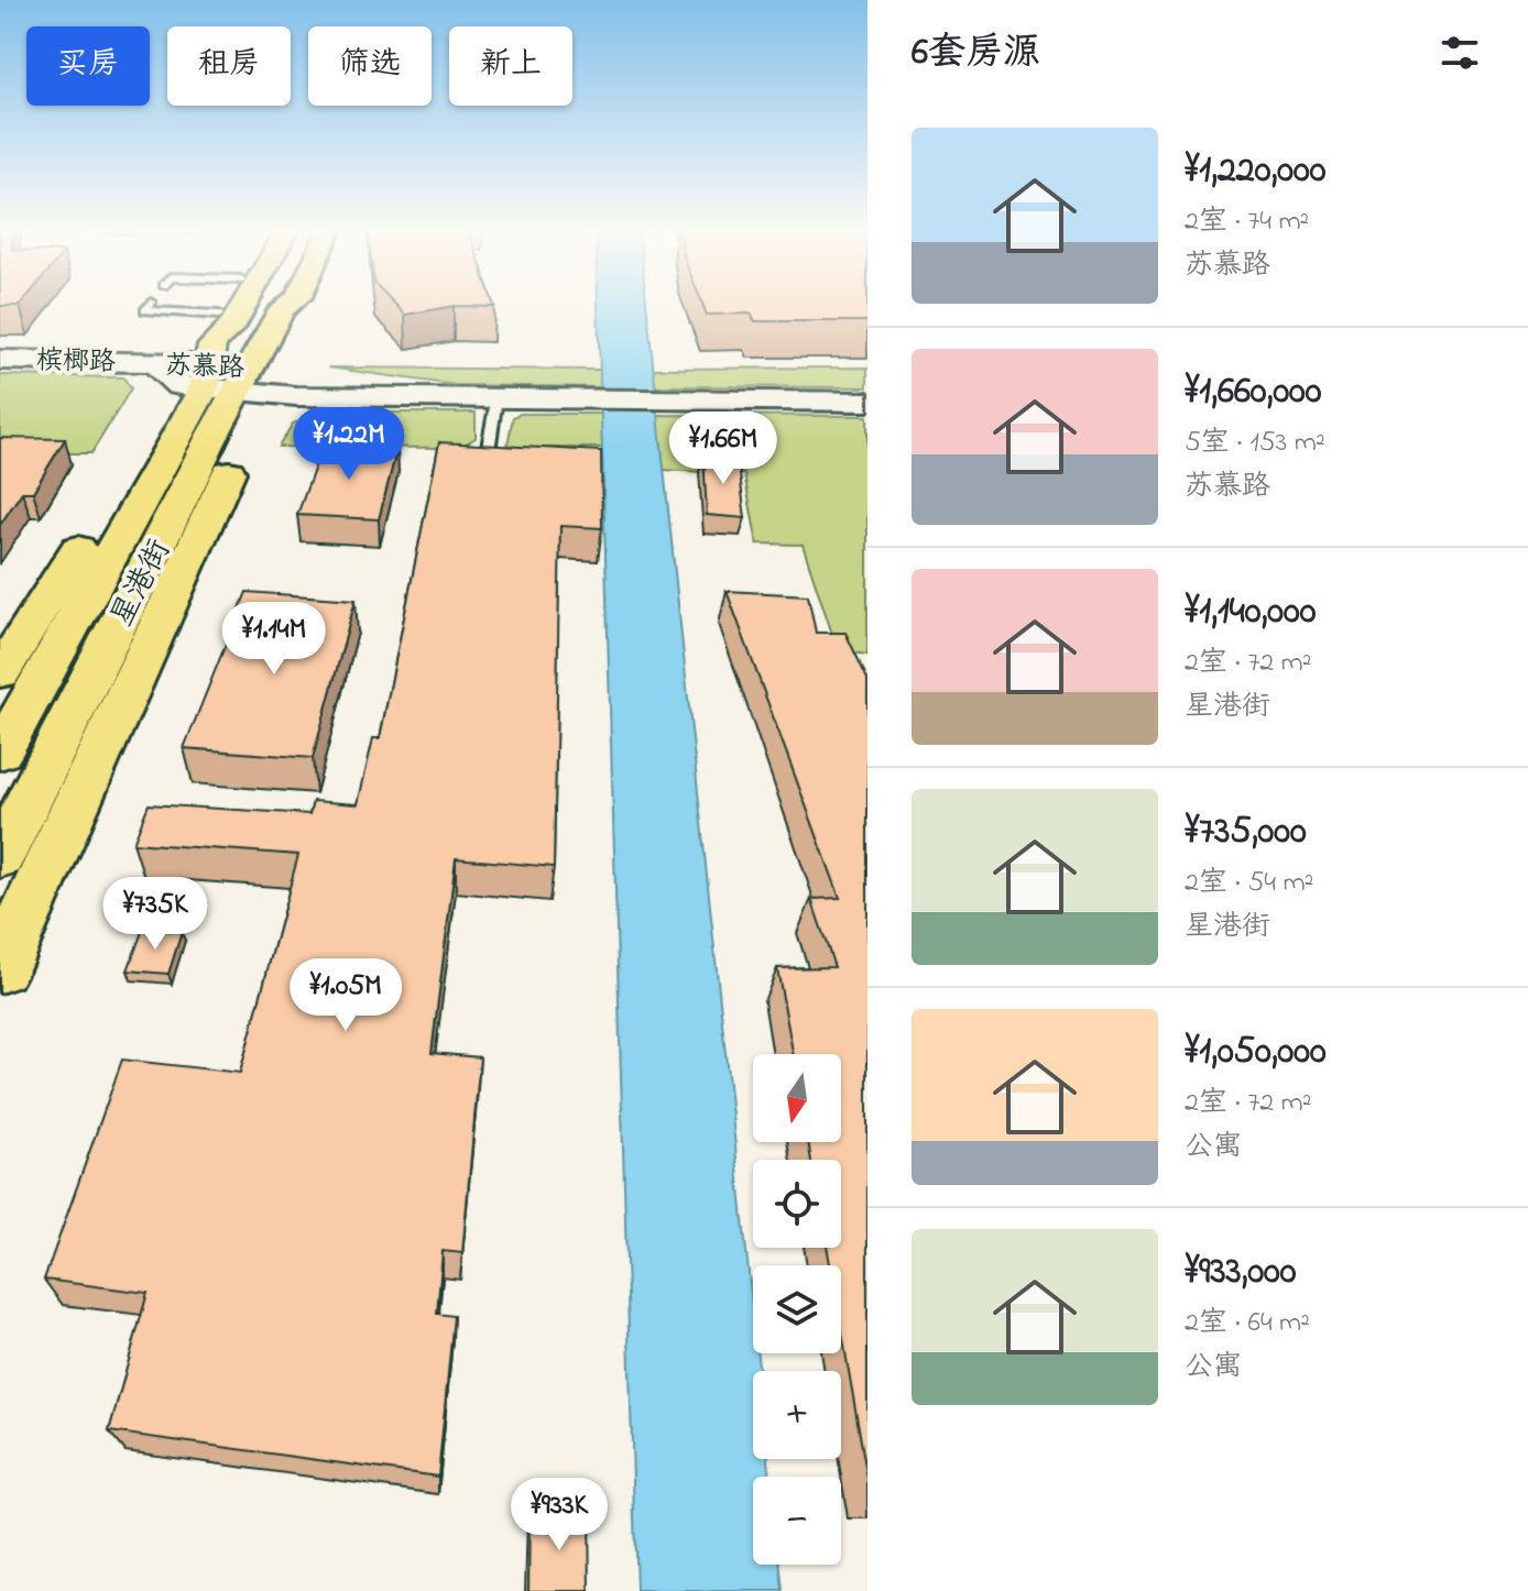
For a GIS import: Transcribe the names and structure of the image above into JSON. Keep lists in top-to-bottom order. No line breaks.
{"streets":{"main road":["槟榔路","苏慕路","星港街"]},"crossings":[["槟榔路","苏慕路"],["苏慕路","星港街"]],"north":"bottom","page":{"heading":"6套房源","chip":["买房","租房","筛选","新上"],"list":[{"name":"¥1,220,000","note":"2室 · 74 m² · 苏慕路"},{"name":"¥1,660,000","note":"5室 · 153 m² · 苏慕路"},{"name":"¥1,140,000","note":"2室 · 72 m² · 星港街"},{"name":"¥735,000","note":"2室 · 54 m² · 星港街"},{"name":"¥1,050,000","note":"2室 · 72 m² · 公寓"},{"name":"¥933,000","note":"2室 · 64 m² · 公寓"}],"price":["¥1.22M","¥1.66M","¥1.14M","¥735K","¥1.05M","¥933K"],"map_buttons":["+","−"]}}
